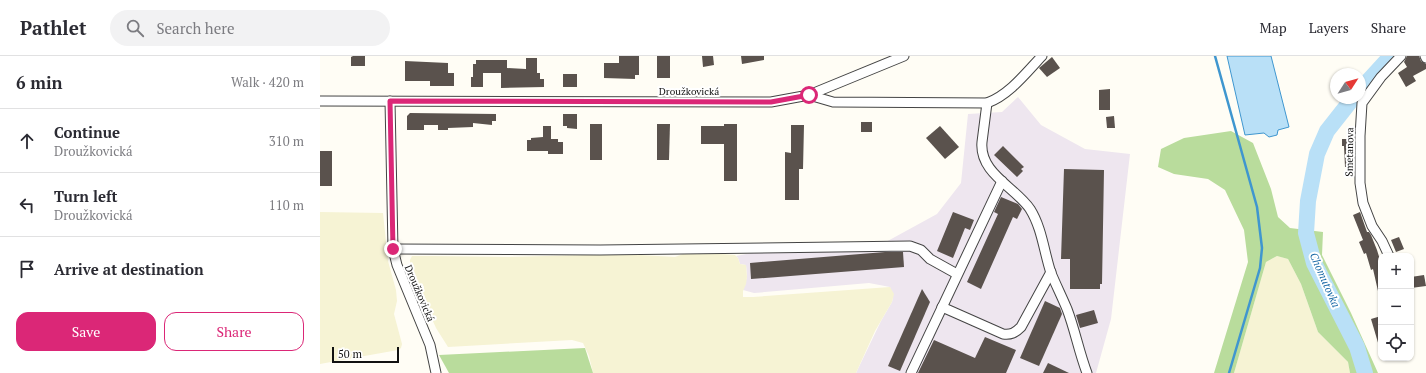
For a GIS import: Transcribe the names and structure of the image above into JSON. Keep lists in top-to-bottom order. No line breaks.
{"streets":{"street":["Droužkovická","Smetanova"]},"water":["Chomutovka"],"scale_bar":"50 m","north":"top right","page":{"header":"Pathlet","search":"Search here","nav":["Map","Layers","Share"],"heading":["6 min","Walk · 420 m"],"list":[["Continue","Droužkovická","310 m"],["Turn left","Droužkovická","110 m"],"Arrive at destination"],"map_buttons":["+","−"],"buttons":["Save","Share"],"scale":"50 m"}}
